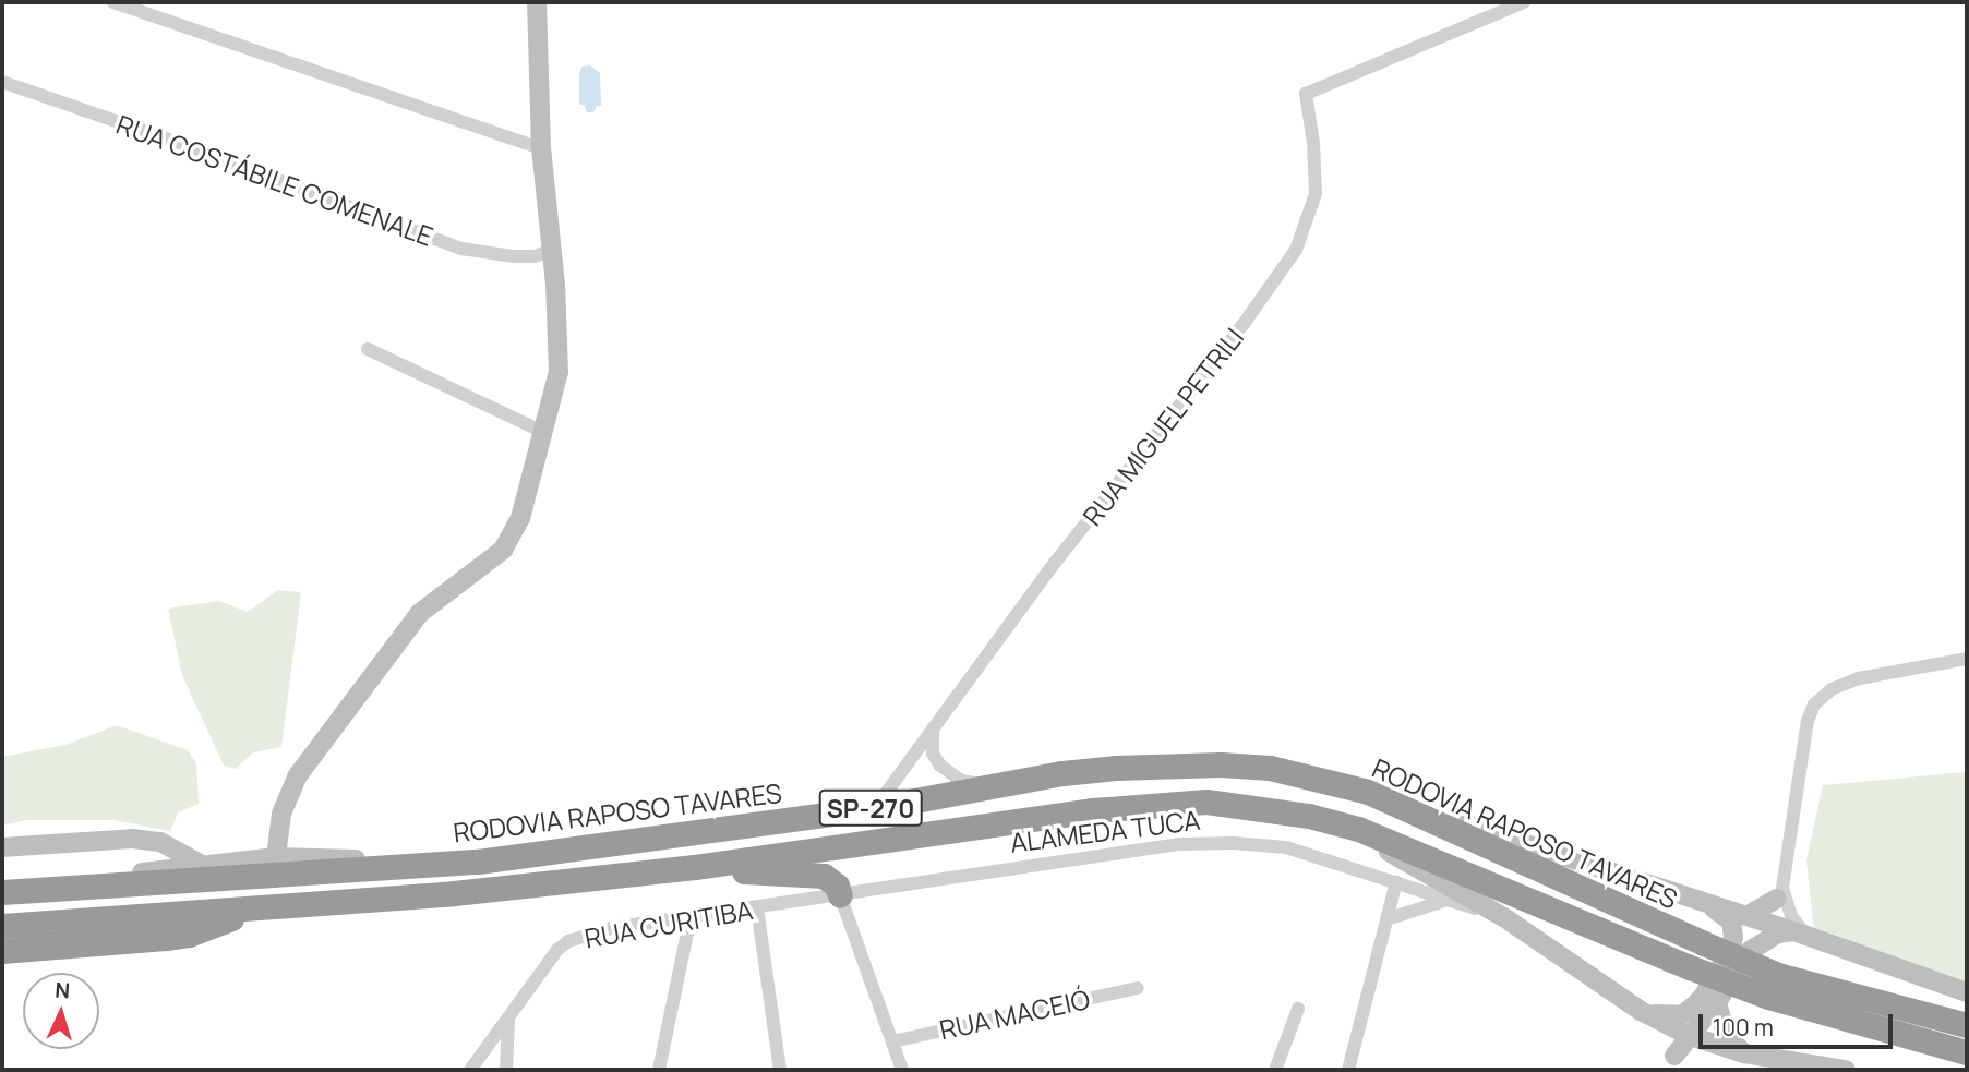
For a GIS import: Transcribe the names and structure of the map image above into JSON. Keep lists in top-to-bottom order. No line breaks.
{"streets":{"highway":["SP-270","RODOVIA RAPOSO TAVARES"],"street":["RUA COSTÁBILE COMENALE","RUA MIGUEL PETRILI","ALAMEDA TUCA","RUA CURITIBA","RUA MACEIÓ"]},"crossings":[["RUA MIGUEL PETRILI","RODOVIA RAPOSO TAVARES"],["RODOVIA RAPOSO TAVARES","ALAMEDA TUCA"],["ALAMEDA TUCA","RUA CURITIBA"]],"scale_bar":"100 m","north":"top"}
